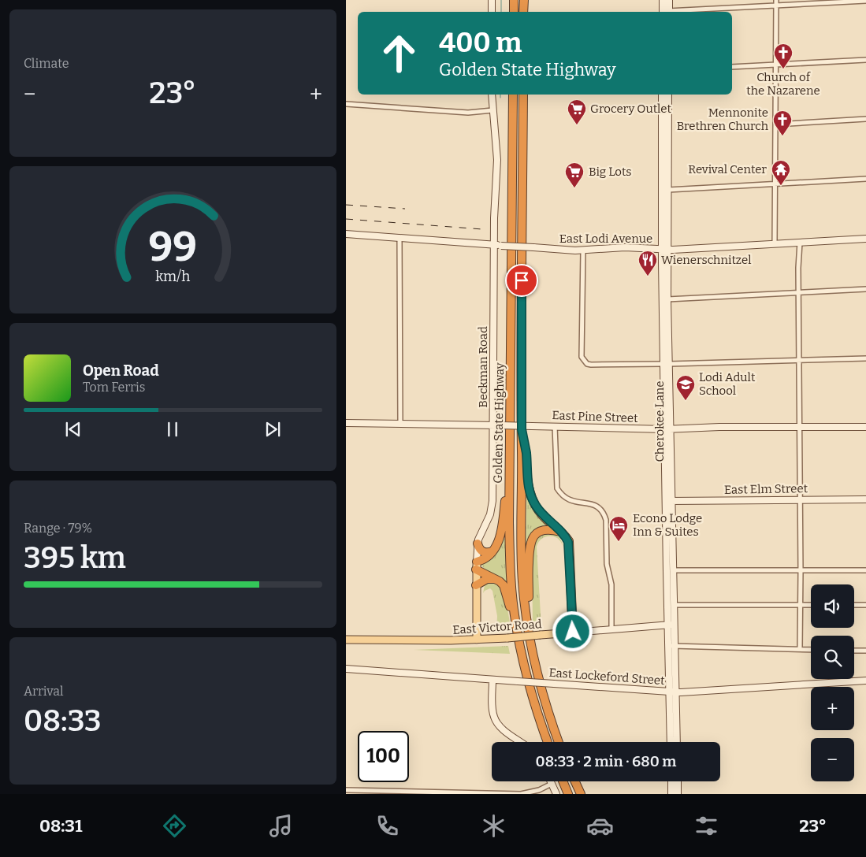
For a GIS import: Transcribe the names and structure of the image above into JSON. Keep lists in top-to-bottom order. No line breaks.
{"streets":{"highway":["Golden State Highway"],"main road":["Beckman Road","East Victor Road"],"street":["East Lodi Avenue","East Pine Street","Cherokee Lane","East Elm Street","East Lockeford Street"]},"crossings":[["East Lodi Avenue","Beckman Road"],["East Lodi Avenue","Cherokee Lane"],["Beckman Road","East Pine Street"],["Beckman Road","East Victor Road"],["East Pine Street","Cherokee Lane"],["Cherokee Lane","East Elm Street"],["Cherokee Lane","East Victor Road"],["Cherokee Lane","East Lockeford Street"]],"places":{"church":["Church of the Nazarene","Mennonite Brethren Church"],"supermarket":["Grocery Outlet","Big Lots"],"temple":["Revival Center"],"restaurant":["Wienerschnitzel"],"school or university":["Lodi Adult School"],"hotel":["Econo Lodge Inn & Suites"]},"page":{"tile":["Climate",["Range · 79%","395 km"],["Arrival","08:33"]],"turn":["400 m","Golden State Highway"],"heat":["−","23°","+"],"song":["Open Road","Tom Ferris"],"map_buttons":["+","−"],"limit":"100","trip":"08:33 · 2 min · 680 m","tabs":["08:31","23°"],"gauge":["99","km/h"]}}
